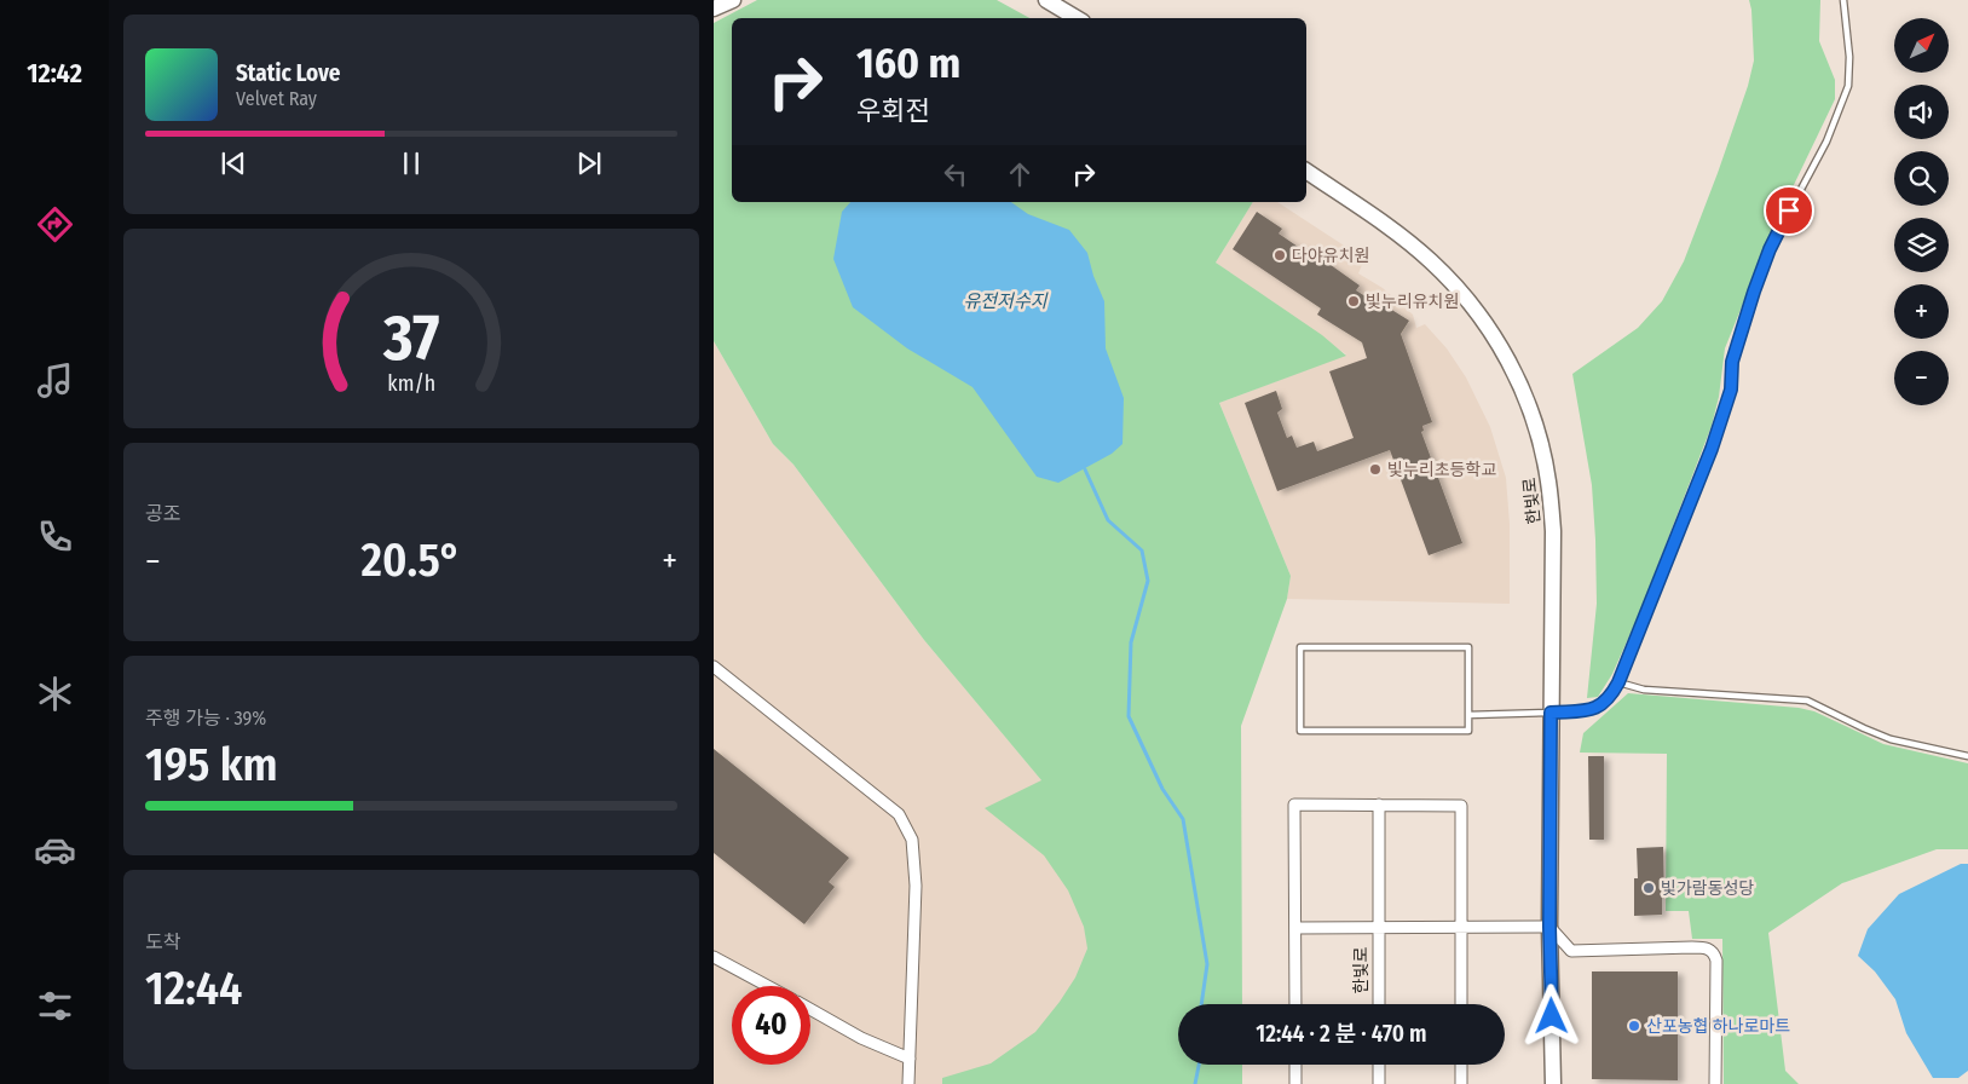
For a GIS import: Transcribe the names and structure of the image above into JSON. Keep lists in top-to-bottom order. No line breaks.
{"streets":{"street":["한빛로"]},"water":["유전저수지"],"places":["다야유치원","빛누리유치원","빛누리초등학교","빛가람동성당","산포농협 하나로마트"],"north":"top right","page":{"tabs":"12:42","map_buttons":["+","−"],"turn":["160 m","우회전"],"song":["Static Love","Velvet Ray"],"tile":["공조",["주행 가능 · 39%","195 km"],["도착","12:44"]],"heat":["−","20.5°","+"],"limit":"40","trip":"12:44 · 2 분 · 470 m","gauge":["37","km/h"]}}
